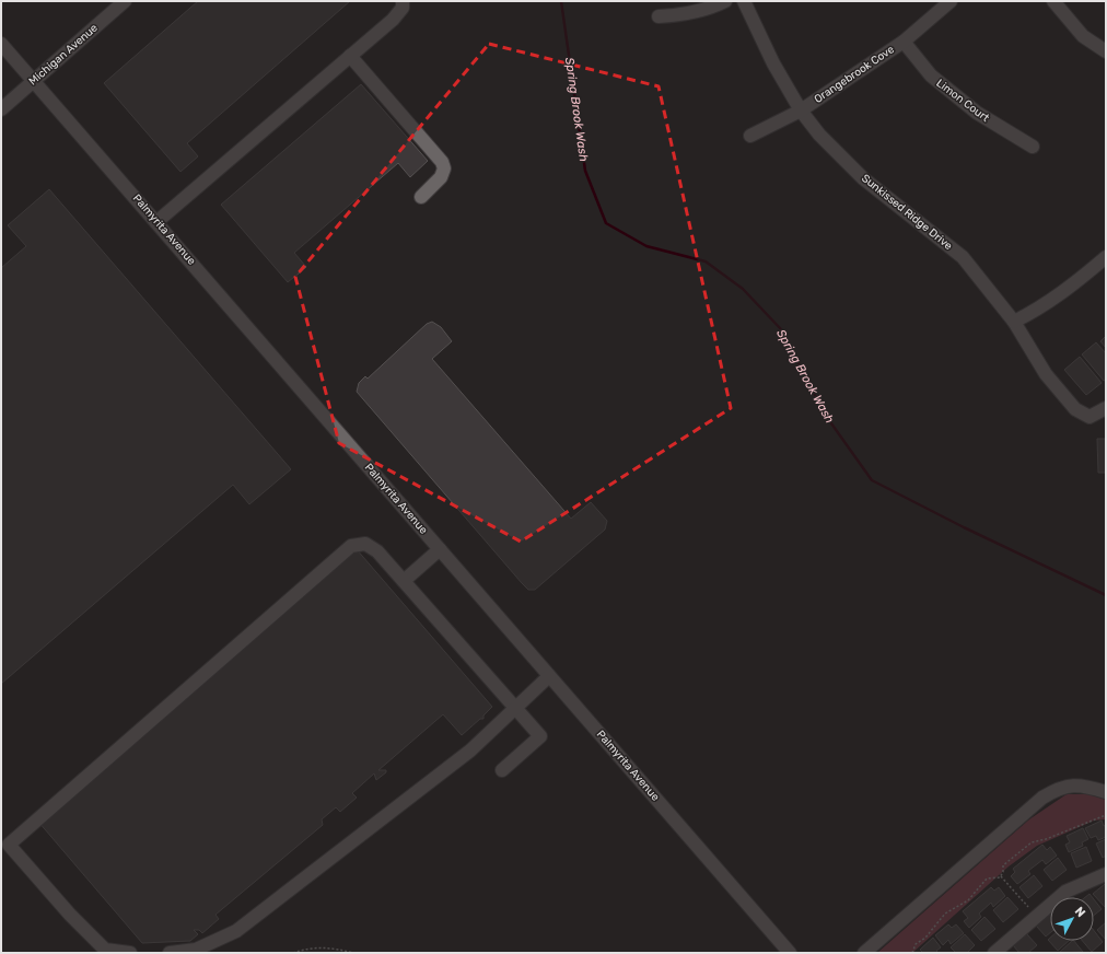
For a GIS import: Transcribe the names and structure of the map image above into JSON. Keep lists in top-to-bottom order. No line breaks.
{"streets":{"street":["Michigan Avenue","Orangebrook Cove","Limon Court","Sunkissed Ridge Drive","Palmyrita Avenue"]},"crossings":[["Michigan Avenue","Palmyrita Avenue"],["Orangebrook Cove","Limon Court"],["Orangebrook Cove","Sunkissed Ridge Drive"]],"water":["Spring Brook Wash"],"north":"top right"}
